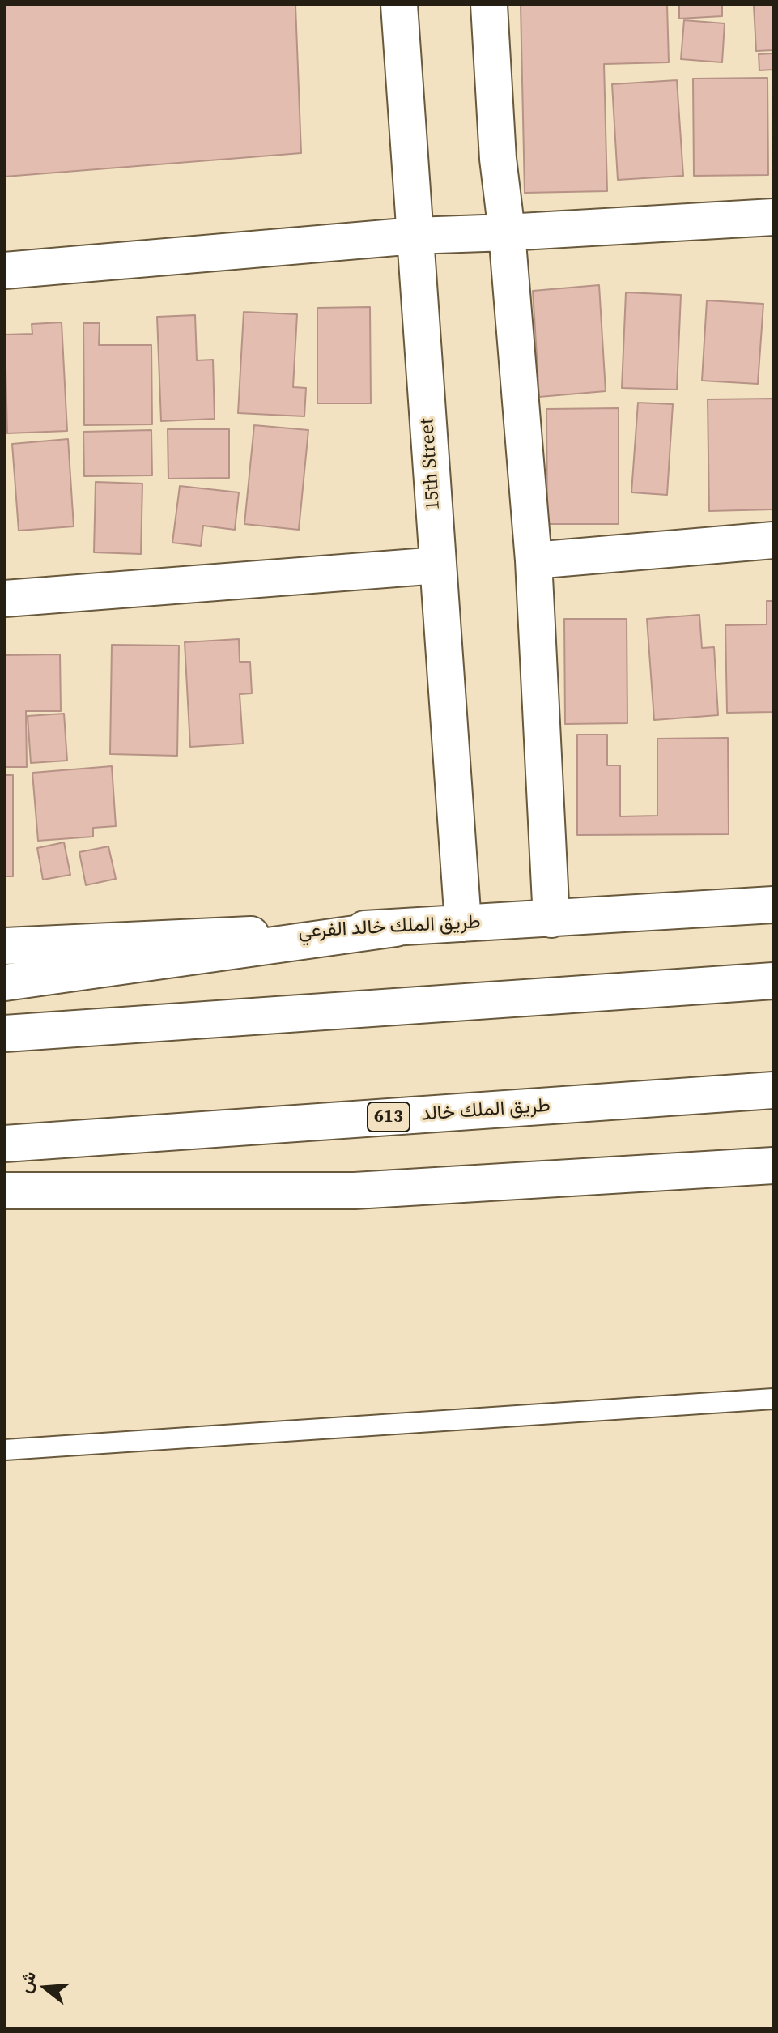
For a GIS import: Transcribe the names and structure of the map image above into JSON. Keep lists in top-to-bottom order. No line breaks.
{"streets":{"main road":["15th Street","طريق الملك خالد الفرعي","طريق الملك خالد","613"]},"crossings":[["15th Street","طريق الملك خالد الفرعي"]],"north":"left"}
